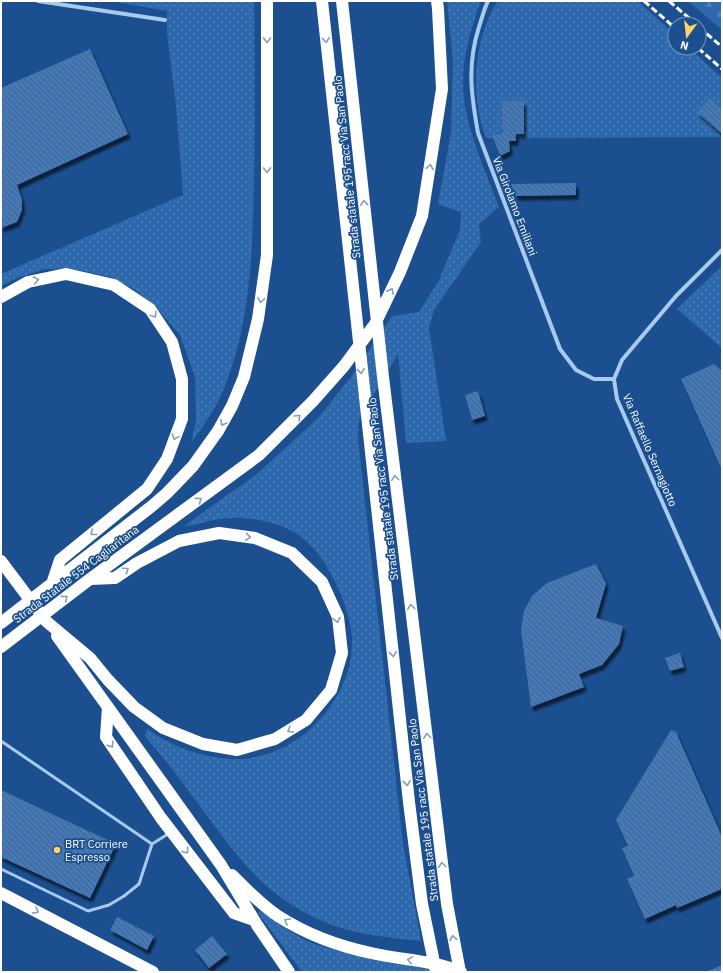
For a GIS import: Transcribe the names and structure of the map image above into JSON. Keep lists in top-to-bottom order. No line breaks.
{"streets":{"highway":["Strada statale 195 racc Via San Paolo","Strada Statale 554 Cagliaritana"],"street":["Via Girolamo Emiliani","Via Raffaello Sernagiotto"]},"crossings":[["Via Girolamo Emiliani","Via Raffaello Sernagiotto"]],"places":["BRT Corriere Espresso"],"north":"bottom"}
